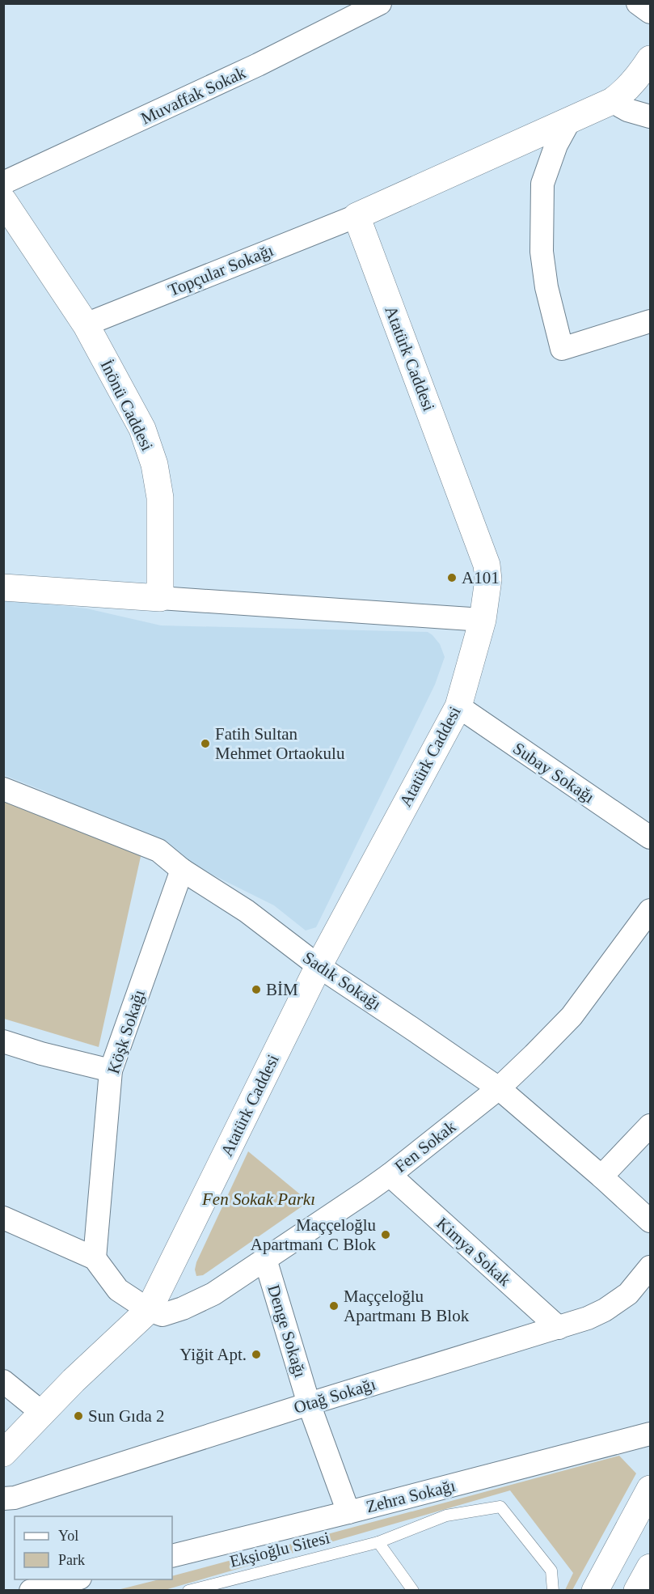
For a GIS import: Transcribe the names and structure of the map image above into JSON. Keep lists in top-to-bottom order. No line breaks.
{"streets":{"street":["Muvaffak Sokak","Topçular Sokağı","Atatürk Caddesi","İnönü Caddesi","Subay Sokağı","Sadık Sokağı","Köşk Sokağı","Fen Sokak","Kimya Sokak","Denge Sokağı","Otağ Sokağı","Zehra Sokağı"],"lane":["Ekşioğlu Sitesi"]},"crossings":[["Topçular Sokağı","Atatürk Caddesi"],["Topçular Sokağı","İnönü Caddesi"],["Atatürk Caddesi","Subay Sokağı"],["Atatürk Caddesi","Sadık Sokağı"],["Atatürk Caddesi","Fen Sokak"],["Sadık Sokağı","Köşk Sokağı"],["Sadık Sokağı","Fen Sokak"],["Fen Sokak","Kimya Sokak"],["Fen Sokak","Denge Sokağı"],["Kimya Sokak","Otağ Sokağı"],["Denge Sokağı","Otağ Sokağı"],["Denge Sokağı","Zehra Sokağı"]],"parks":["Fen Sokak Parkı"],"places":["A101","Fatih Sultan Mehmet Ortaokulu","BİM","Maççeloğlu Apartmanı C Blok","Maççeloğlu Apartmanı B Blok","Yiğit Apt.","Sun Gıda 2"],"legend":["Yol","Park"]}
